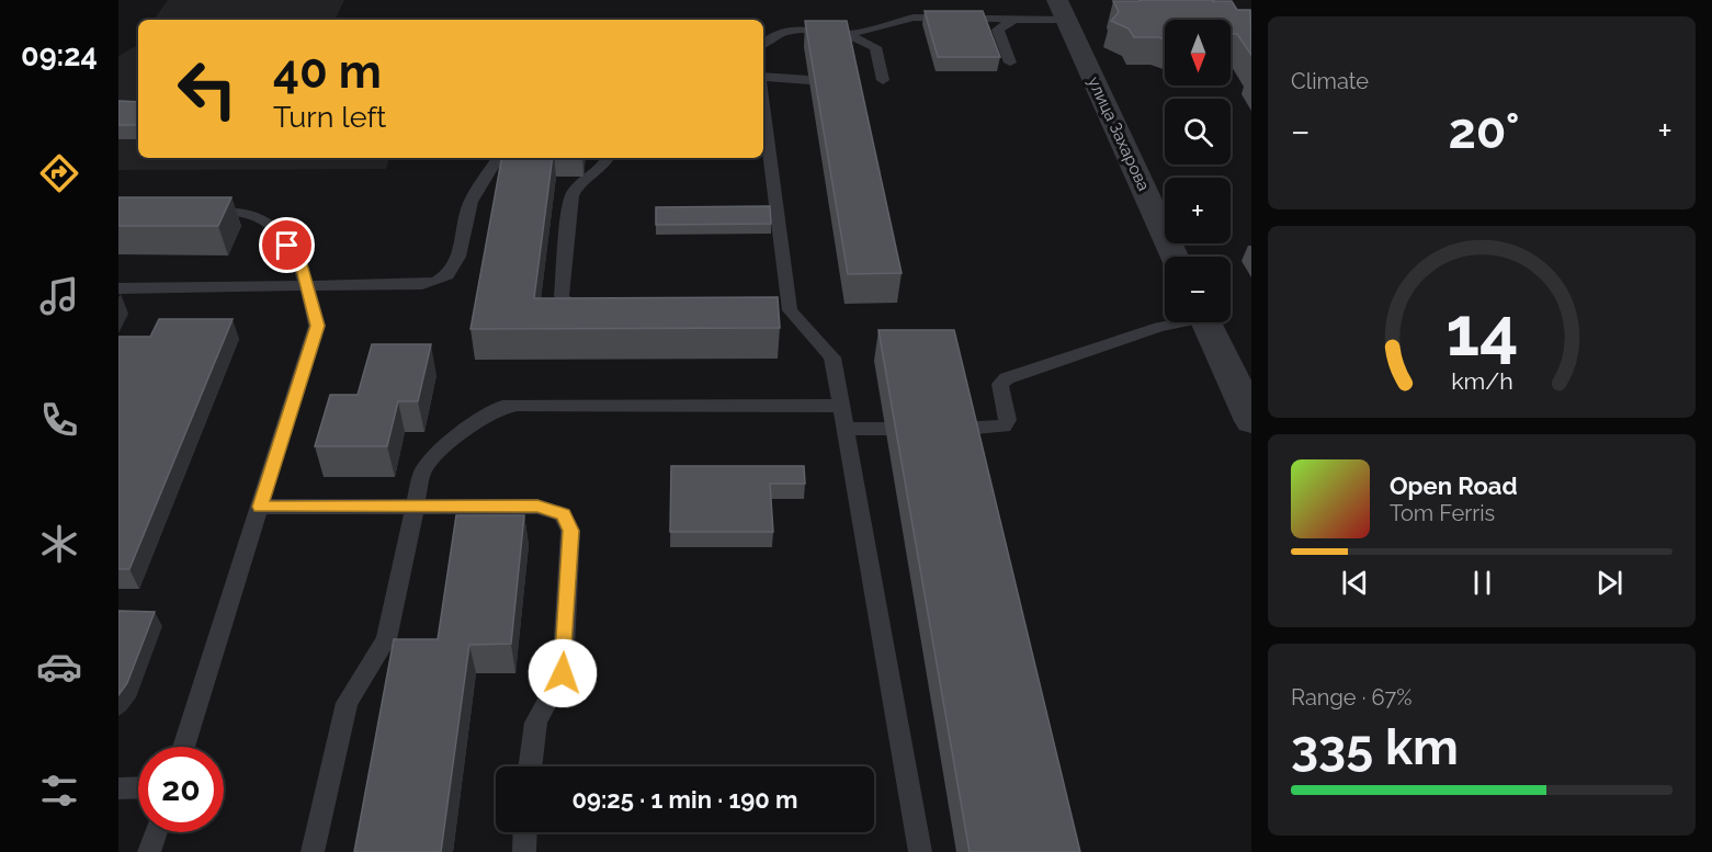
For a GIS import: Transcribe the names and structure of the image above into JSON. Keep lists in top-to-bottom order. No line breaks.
{"streets":{"street":["улица Захарова"]},"north":"bottom","page":{"tabs":"09:24","tile":["Climate",["Range · 67%","335 km"]],"map_buttons":["+","−"],"turn":["40 m","Turn left"],"heat":["−","20°","+"],"song":["Open Road","Tom Ferris"],"limit":"20","trip":"09:25 · 1 min · 190 m","gauge":["14","km/h"]}}
